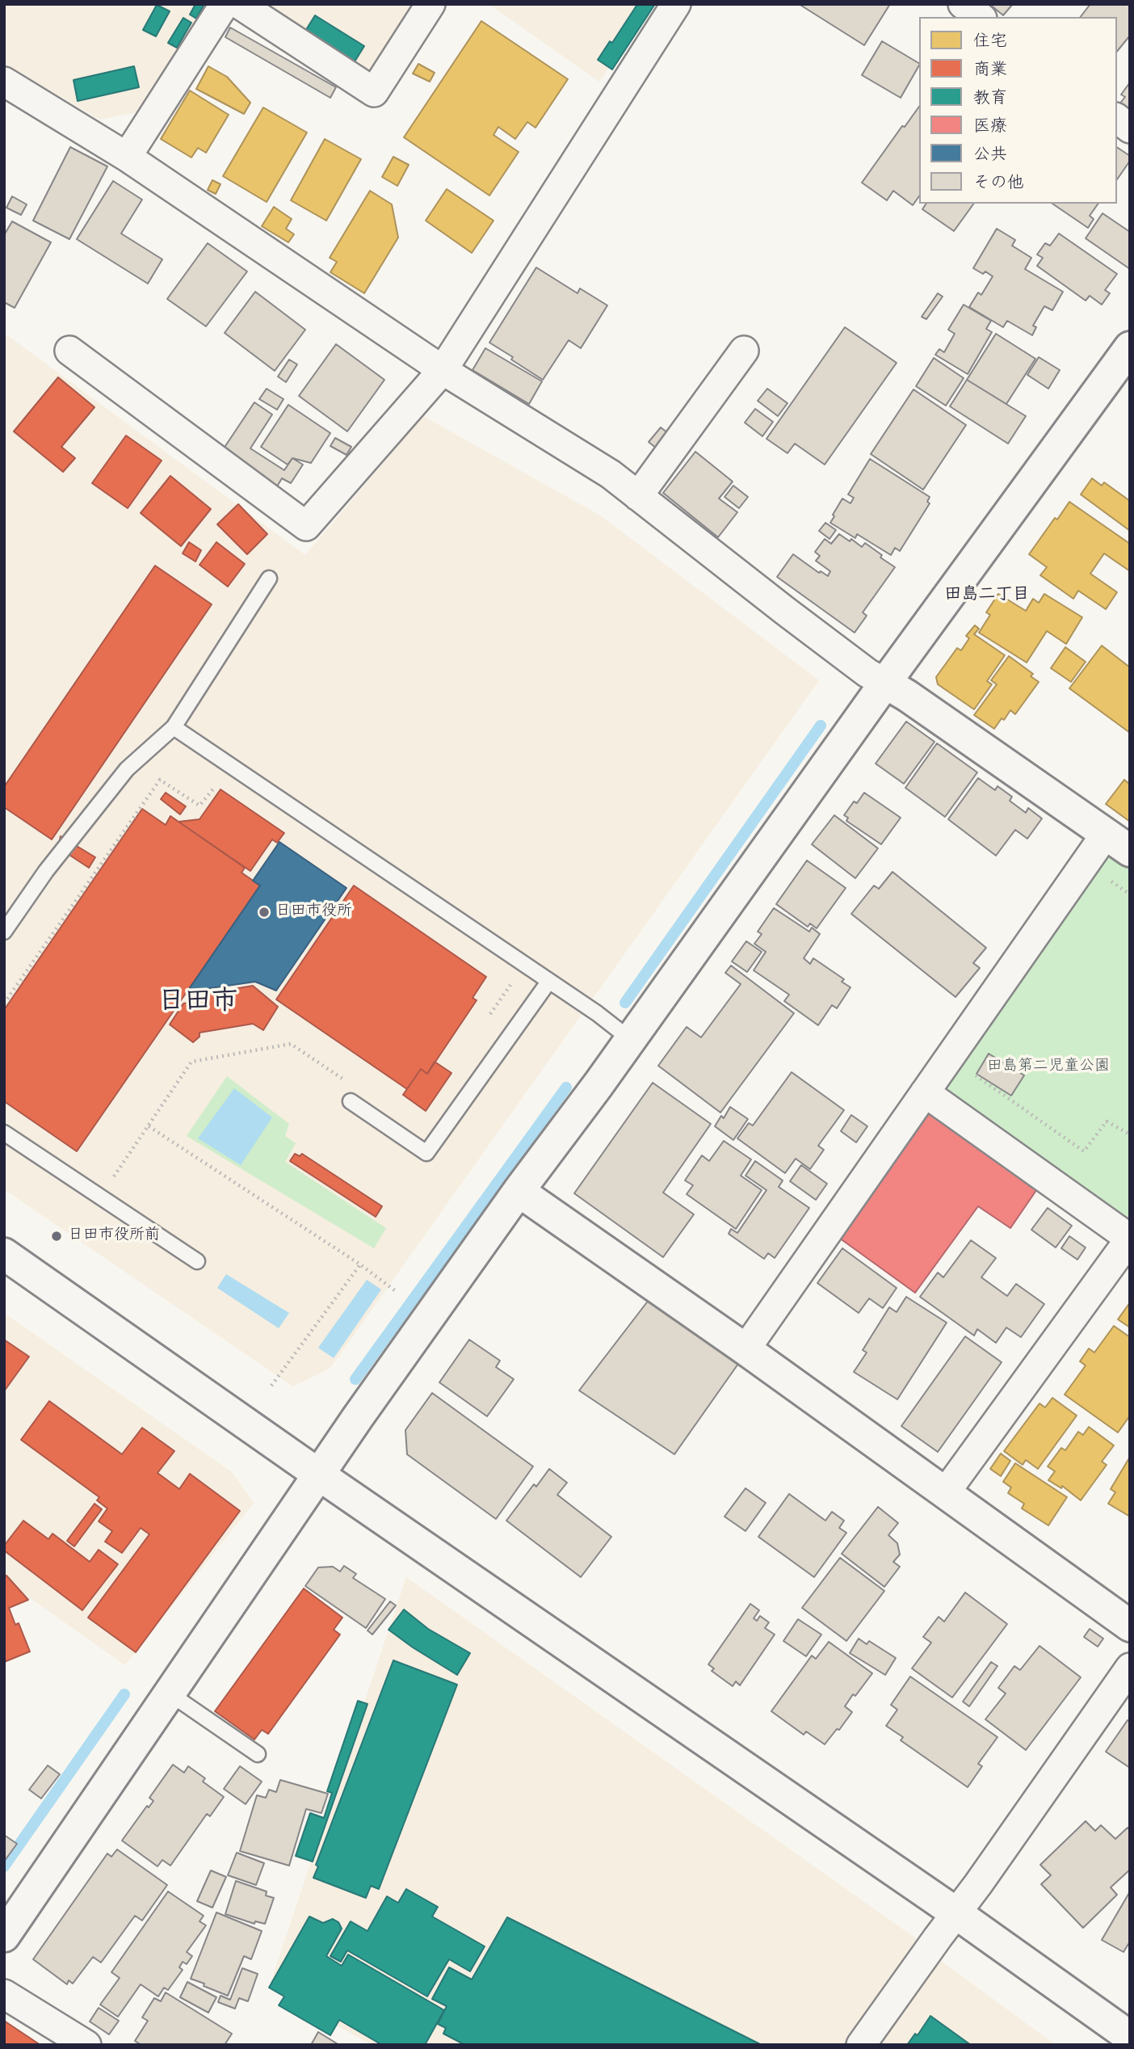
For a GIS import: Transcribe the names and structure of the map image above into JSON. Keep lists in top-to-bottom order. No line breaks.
{"districts":["田島二丁目","日田市"],"parks":["田島第二児童公園"],"places":["日田市役所","日田市役所前"],"legend":["住宅","商業","教育","医療","公共","その他"]}
